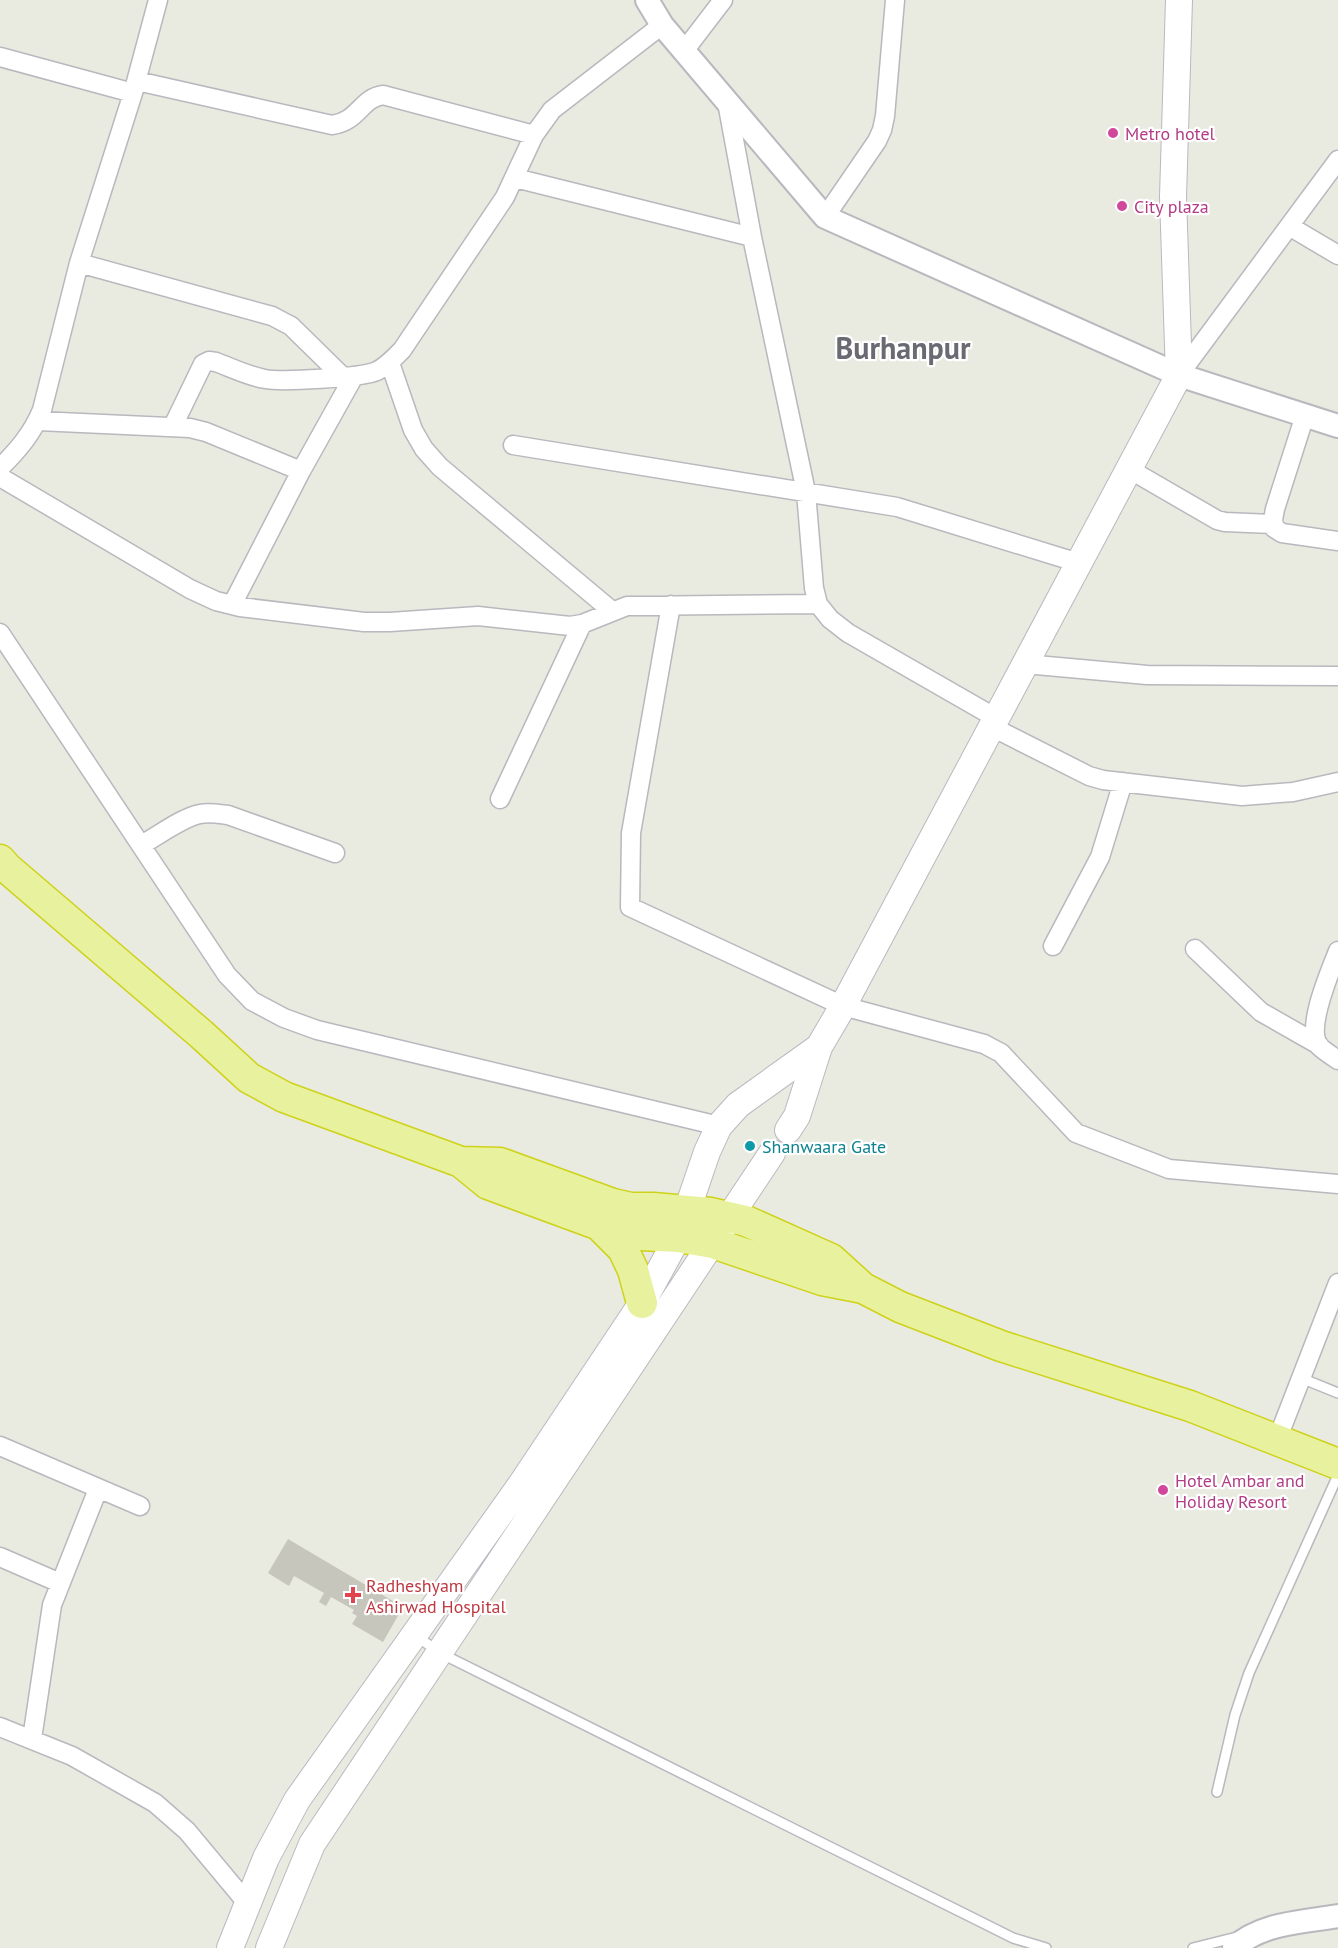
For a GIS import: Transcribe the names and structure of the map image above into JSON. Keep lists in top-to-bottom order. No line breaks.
{"districts":["Burhanpur"],"places":{"other":["Metro hotel","City plaza","Shanwaara Gate","Hotel Ambar and Holiday Resort"],"health":["Radheshyam Ashirwad Hospital"]}}
